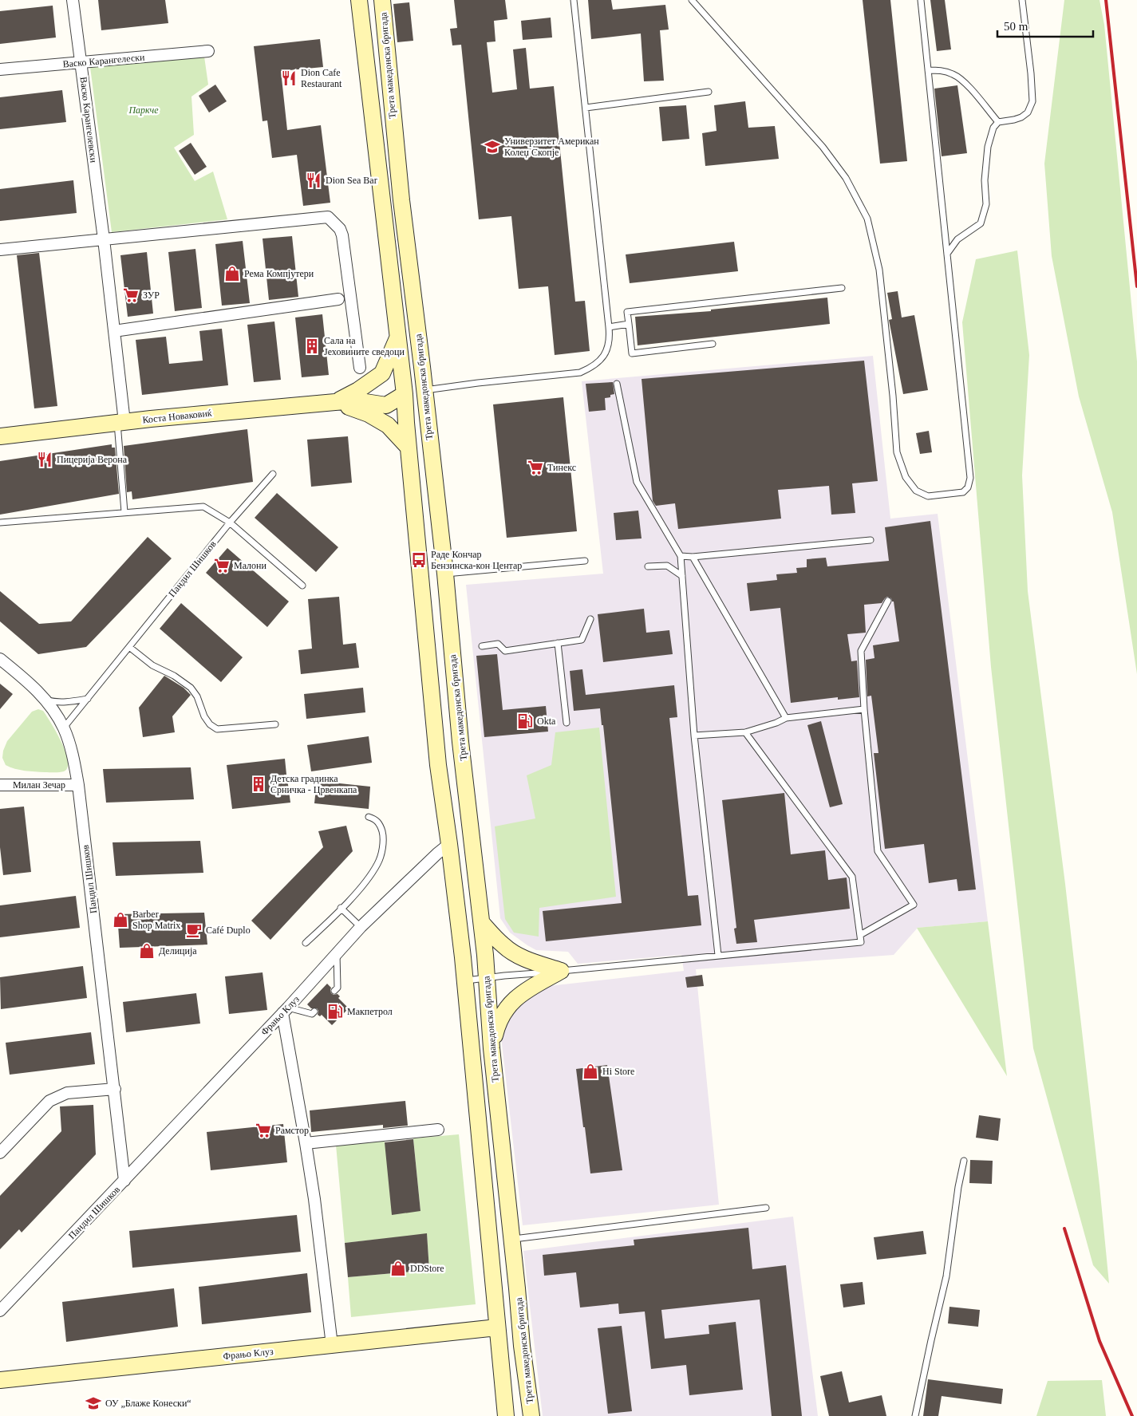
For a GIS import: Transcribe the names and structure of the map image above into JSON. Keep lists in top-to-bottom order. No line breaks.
{"streets":{"street":["Васко Карангелески","Трета македонска бригада","Васко Карангелевски","Коста Новаковиќ","Пандил Шишков","Милан Зечар","Фрањо Клуз"]},"crossings":[["Васко Карангелески","Васко Карангелевски"],["Трета македонска бригада","Коста Новаковиќ"],["Трета македонска бригада","Фрањо Клуз"],["Васко Карангелевски","Коста Новаковиќ"],["Пандил Шишков","Милан Зечар"],["Пандил Шишков","Фрањо Клуз"]],"parks":["Паркче"],"places":{"restaurant":["Dion Cafe Restaurant","Dion Sea Bar","Пицерија Верона"],"school or university":["Универзитет Американ Колеџ Скопје","ОУ „Блаже Конески“"],"shop":["Рема Компјутери","Barber Shop Matrix","Делиција","Hi Store","DDStore"],"supermarket":["ЗУР","Тинекс","Малони","Рамстор"],"building":["Сала на Јеховините сведоци","Детска градинка Срничка - Црвенкапа"],"bus stop":["Раде Кончар Бензинска-кон Центар"],"fuel station":["Okta","Макпетрол"],"cafe":["Café Duplo"]},"scale_bar":"50 m"}
